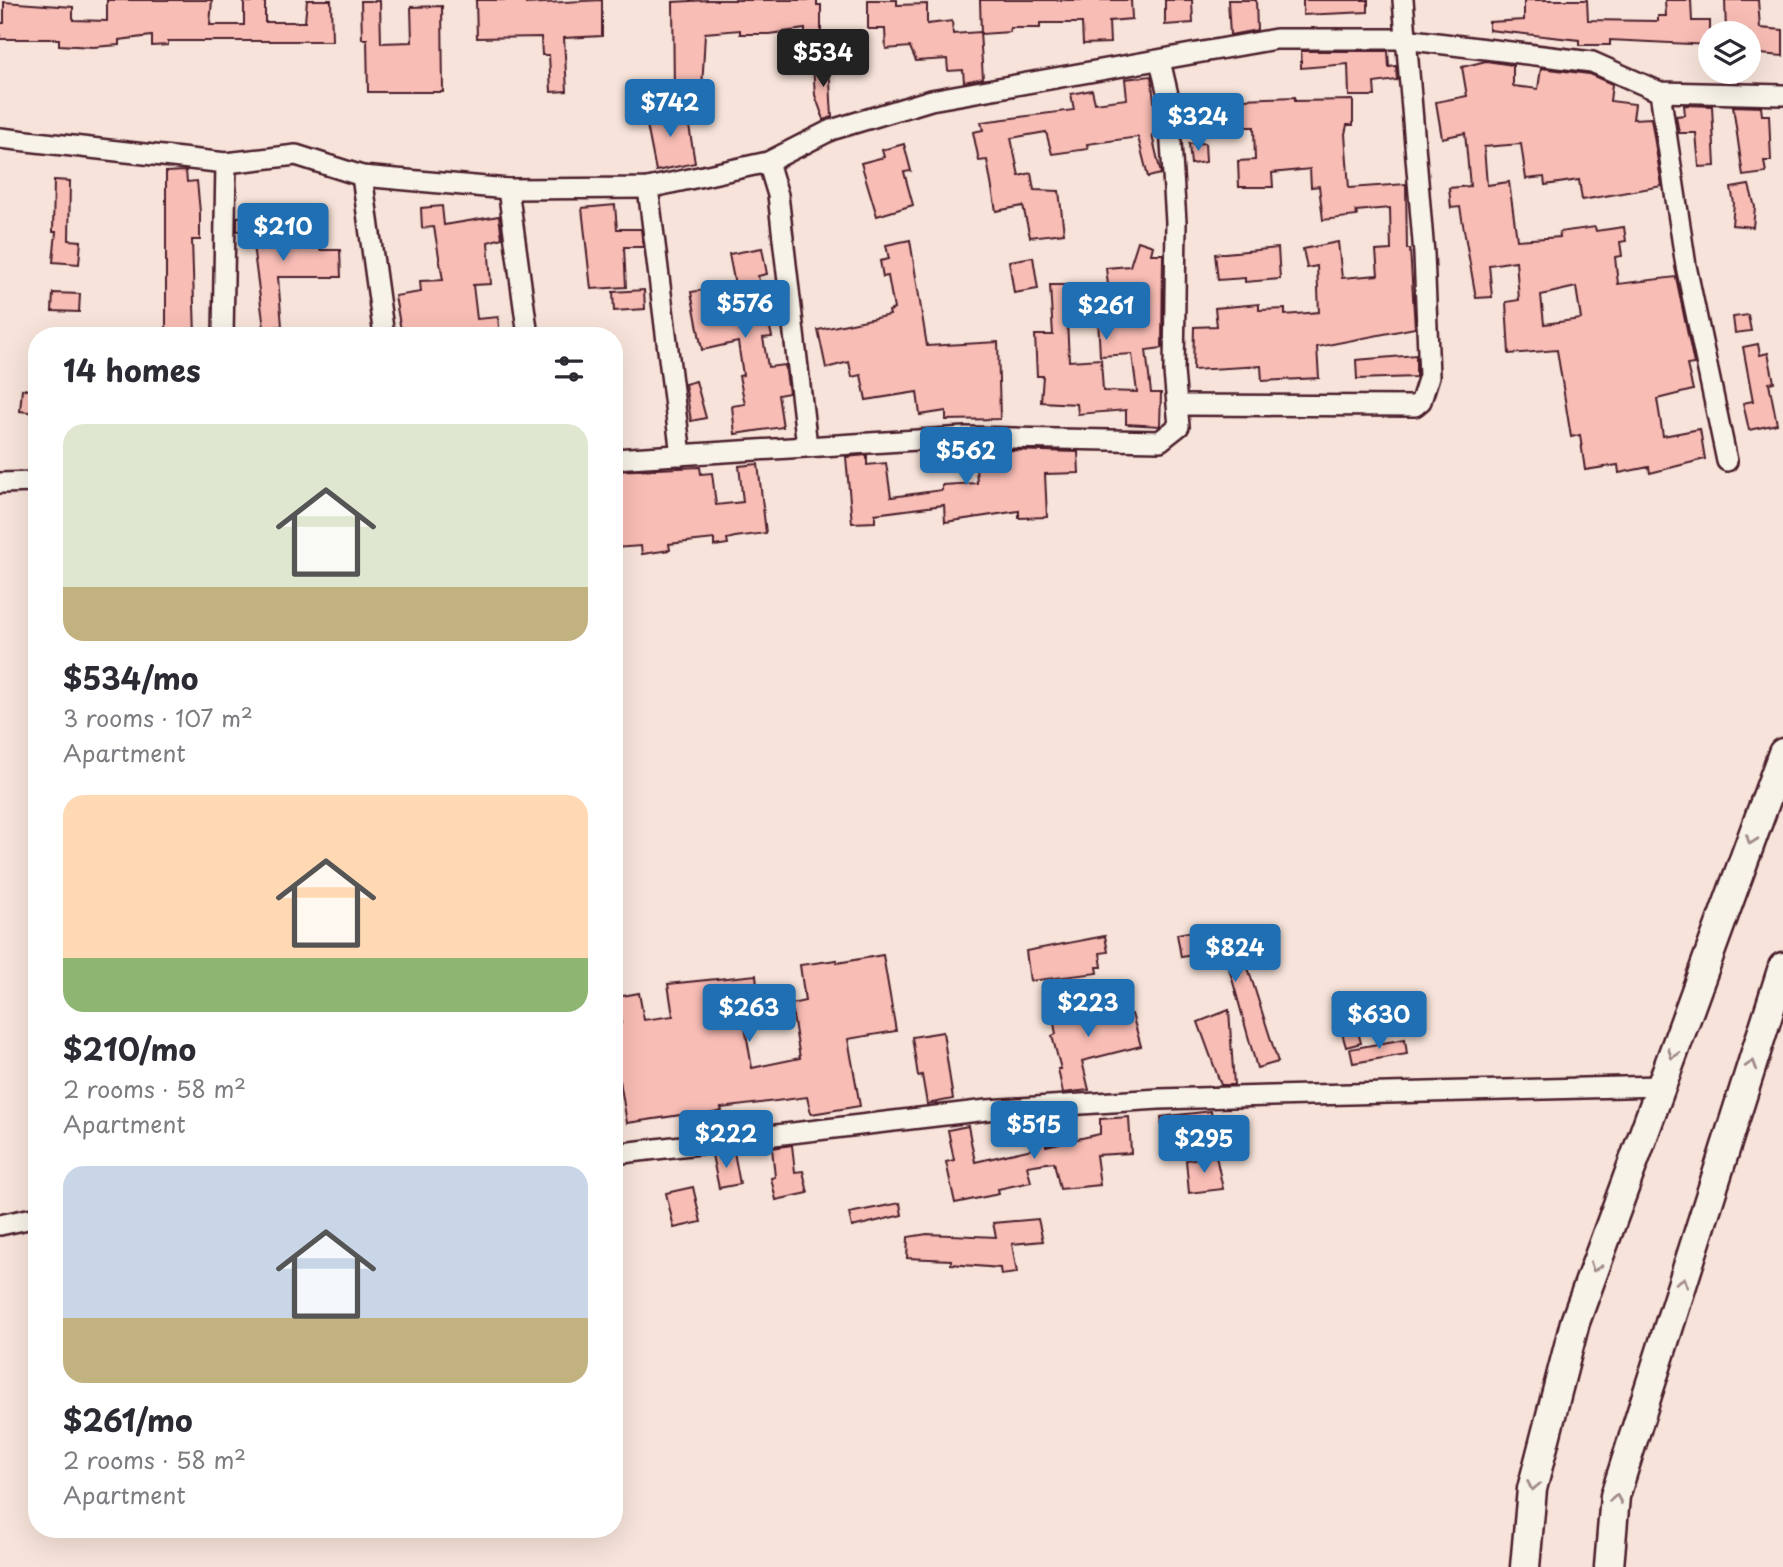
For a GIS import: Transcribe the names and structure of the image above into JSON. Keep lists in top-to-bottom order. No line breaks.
{"page":{"price":["$534","$742","$324","$210","$576","$261","$562","$824","$223","$263","$630","$515","$222","$295"],"heading":"14 homes","list":[{"name":"$534/mo","note":"3 rooms · 107 m² · Apartment"},{"name":"$210/mo","note":"2 rooms · 58 m² · Apartment"},{"name":"$261/mo","note":"2 rooms · 58 m² · Apartment"}]}}
